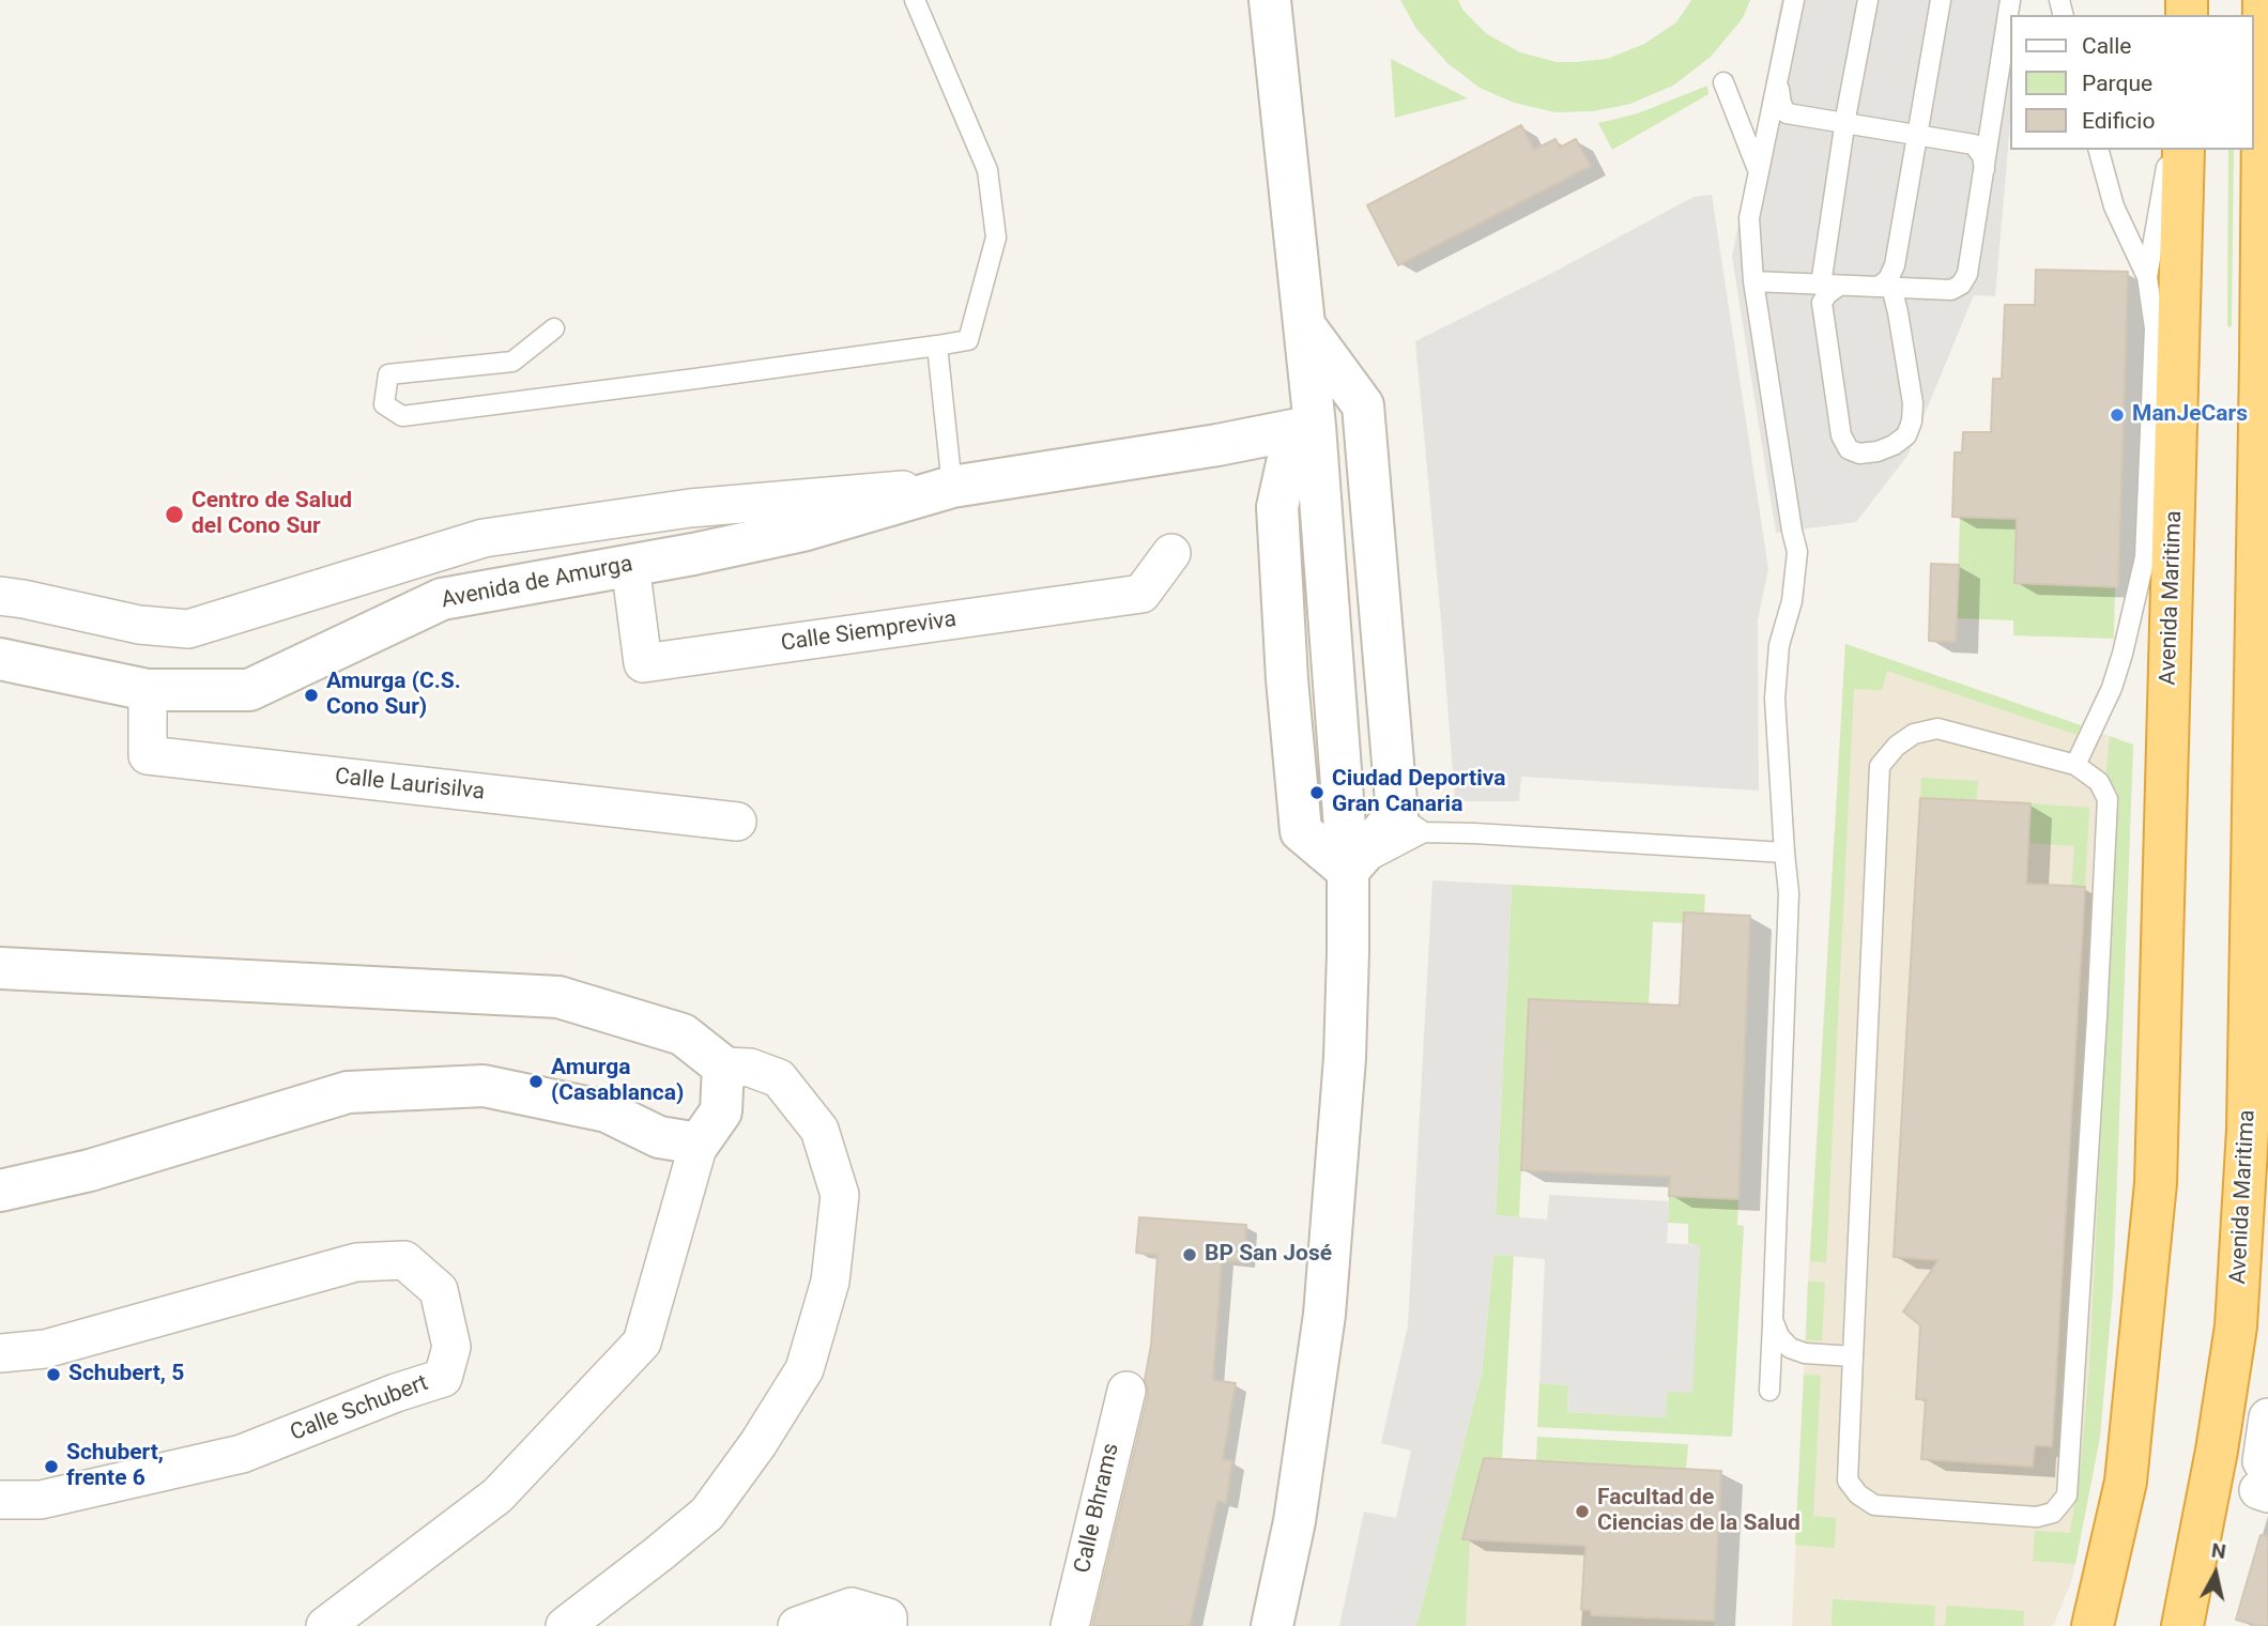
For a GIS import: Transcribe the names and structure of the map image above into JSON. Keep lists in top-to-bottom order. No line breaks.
{"streets":{"highway":["Avenida Maritima"],"street":["Avenida de Amurga","Calle Siempreviva","Calle Laurisilva","Calle Schubert","Calle Bhrams"]},"crossings":[["Avenida de Amurga","Calle Siempreviva"],["Avenida de Amurga","Calle Laurisilva"]],"places":["ManJeCars","Centro de Salud del Cono Sur","Amurga (C.S. Cono Sur)","Ciudad Deportiva Gran Canaria","Amurga (Casablanca)","BP San José","Schubert, 5","Schubert, frente 6","Facultad de Ciencias de la Salud"],"legend":["Calle","Parque","Edificio"],"north":"top"}
